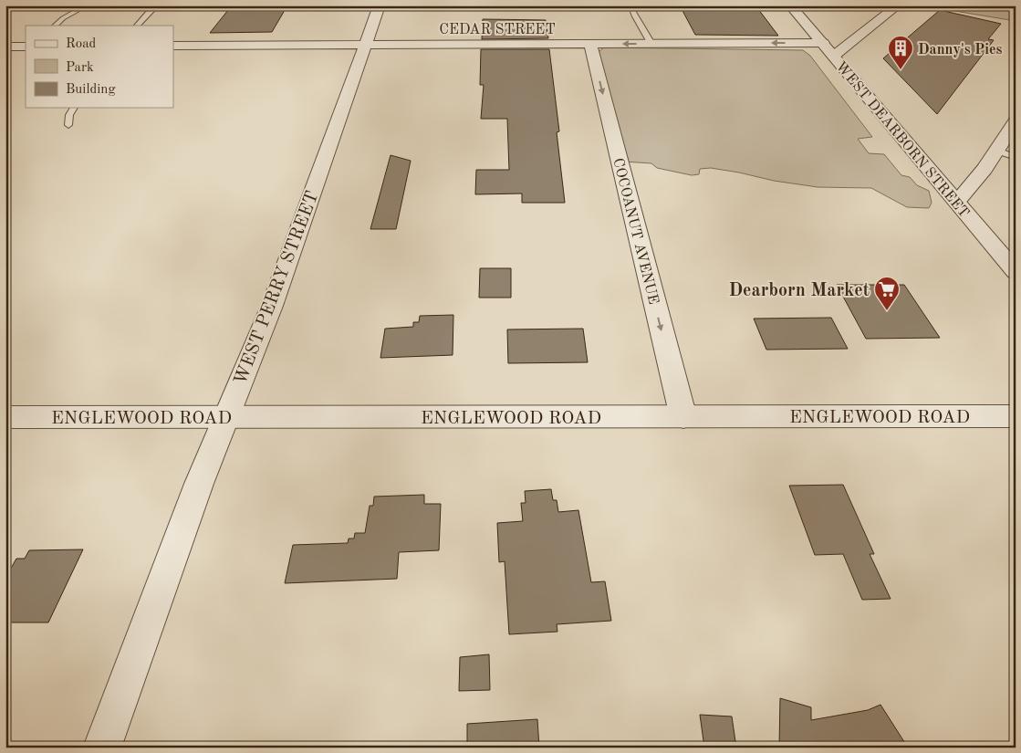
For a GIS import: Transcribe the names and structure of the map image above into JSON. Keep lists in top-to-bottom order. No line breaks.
{"streets":{"street":["CEDAR STREET","WEST DEARBORN STREET","COCOANUT AVENUE","WEST PERRY STREET","ENGLEWOOD ROAD"]},"crossings":[["CEDAR STREET","WEST DEARBORN STREET"],["CEDAR STREET","COCOANUT AVENUE"],["CEDAR STREET","WEST PERRY STREET"],["COCOANUT AVENUE","ENGLEWOOD ROAD"],["WEST PERRY STREET","ENGLEWOOD ROAD"]],"one_way":["CEDAR STREET","COCOANUT AVENUE"],"places":{"building":["Danny's Pies"],"supermarket":["Dearborn Market"]},"legend":["Road","Park","Building"]}
